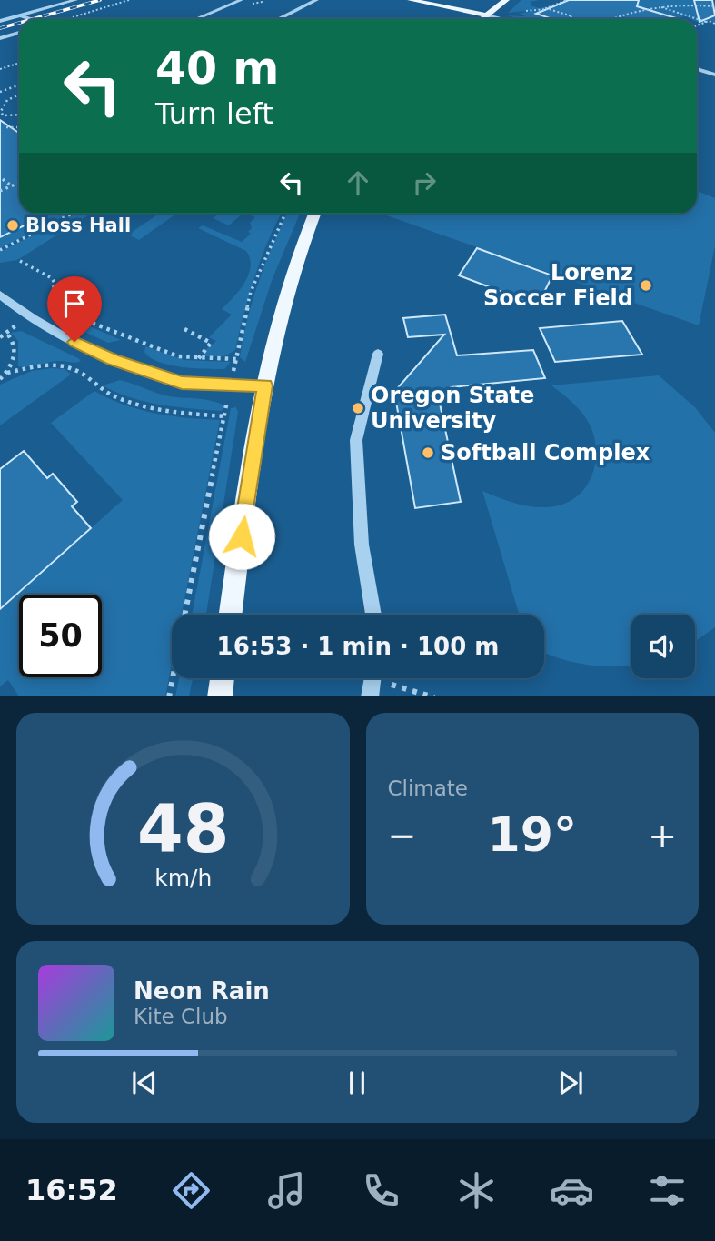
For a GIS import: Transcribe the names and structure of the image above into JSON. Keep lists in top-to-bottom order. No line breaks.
{"places":["Bloss Hall","Lorenz Soccer Field","Oregon State University","Softball Complex"],"page":{"turn":["40 m","Turn left"],"limit":"50","trip":"16:53 · 1 min · 100 m","tile":"Climate","heat":["−","19°","+"],"song":["Neon Rain","Kite Club"],"tabs":"16:52","gauge":["48","km/h"]}}
